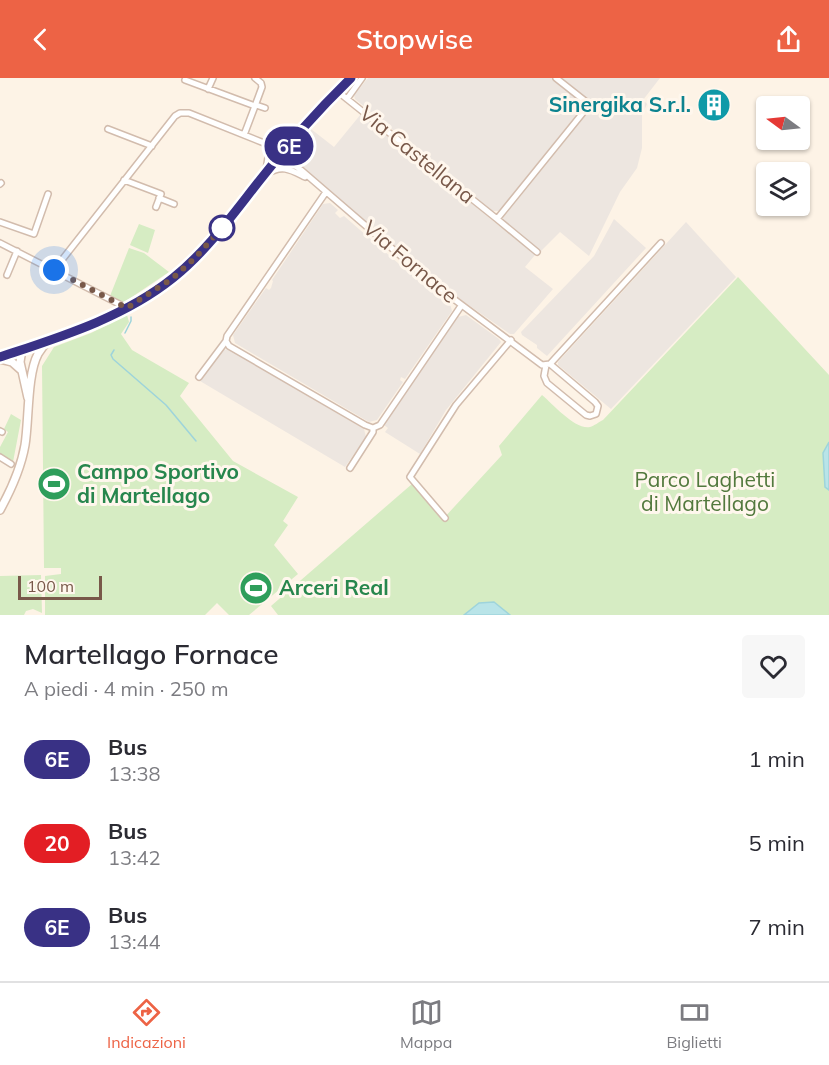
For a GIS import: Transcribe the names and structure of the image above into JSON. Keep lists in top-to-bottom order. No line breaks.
{"streets":{"street":["Via Castellana","Via Fornace"]},"crossings":[["Via Castellana","Via Fornace"]],"parks":["Parco Laghetti di Martellago"],"places":{"building":["Sinergika S.r.l."],"sports":["Campo Sportivo di Martellago","Arceri Real"]},"lines":["bus line 6E"],"scale_bar":"100 m","north":"left","page":{"header":"Stopwise","on_map":"6E","scale":"100 m","heading":["Martellago Fornace","A piedi · 4 min · 250 m"],"list":[{"mark":"6E","name":"Bus","note":"13:38","value":"1 min"},{"mark":"20","name":"Bus","note":"13:42","value":"5 min"},{"mark":"6E","name":"Bus","note":"13:44","value":"7 min"}],"tabs":["Indicazioni","Mappa","Biglietti"]}}
